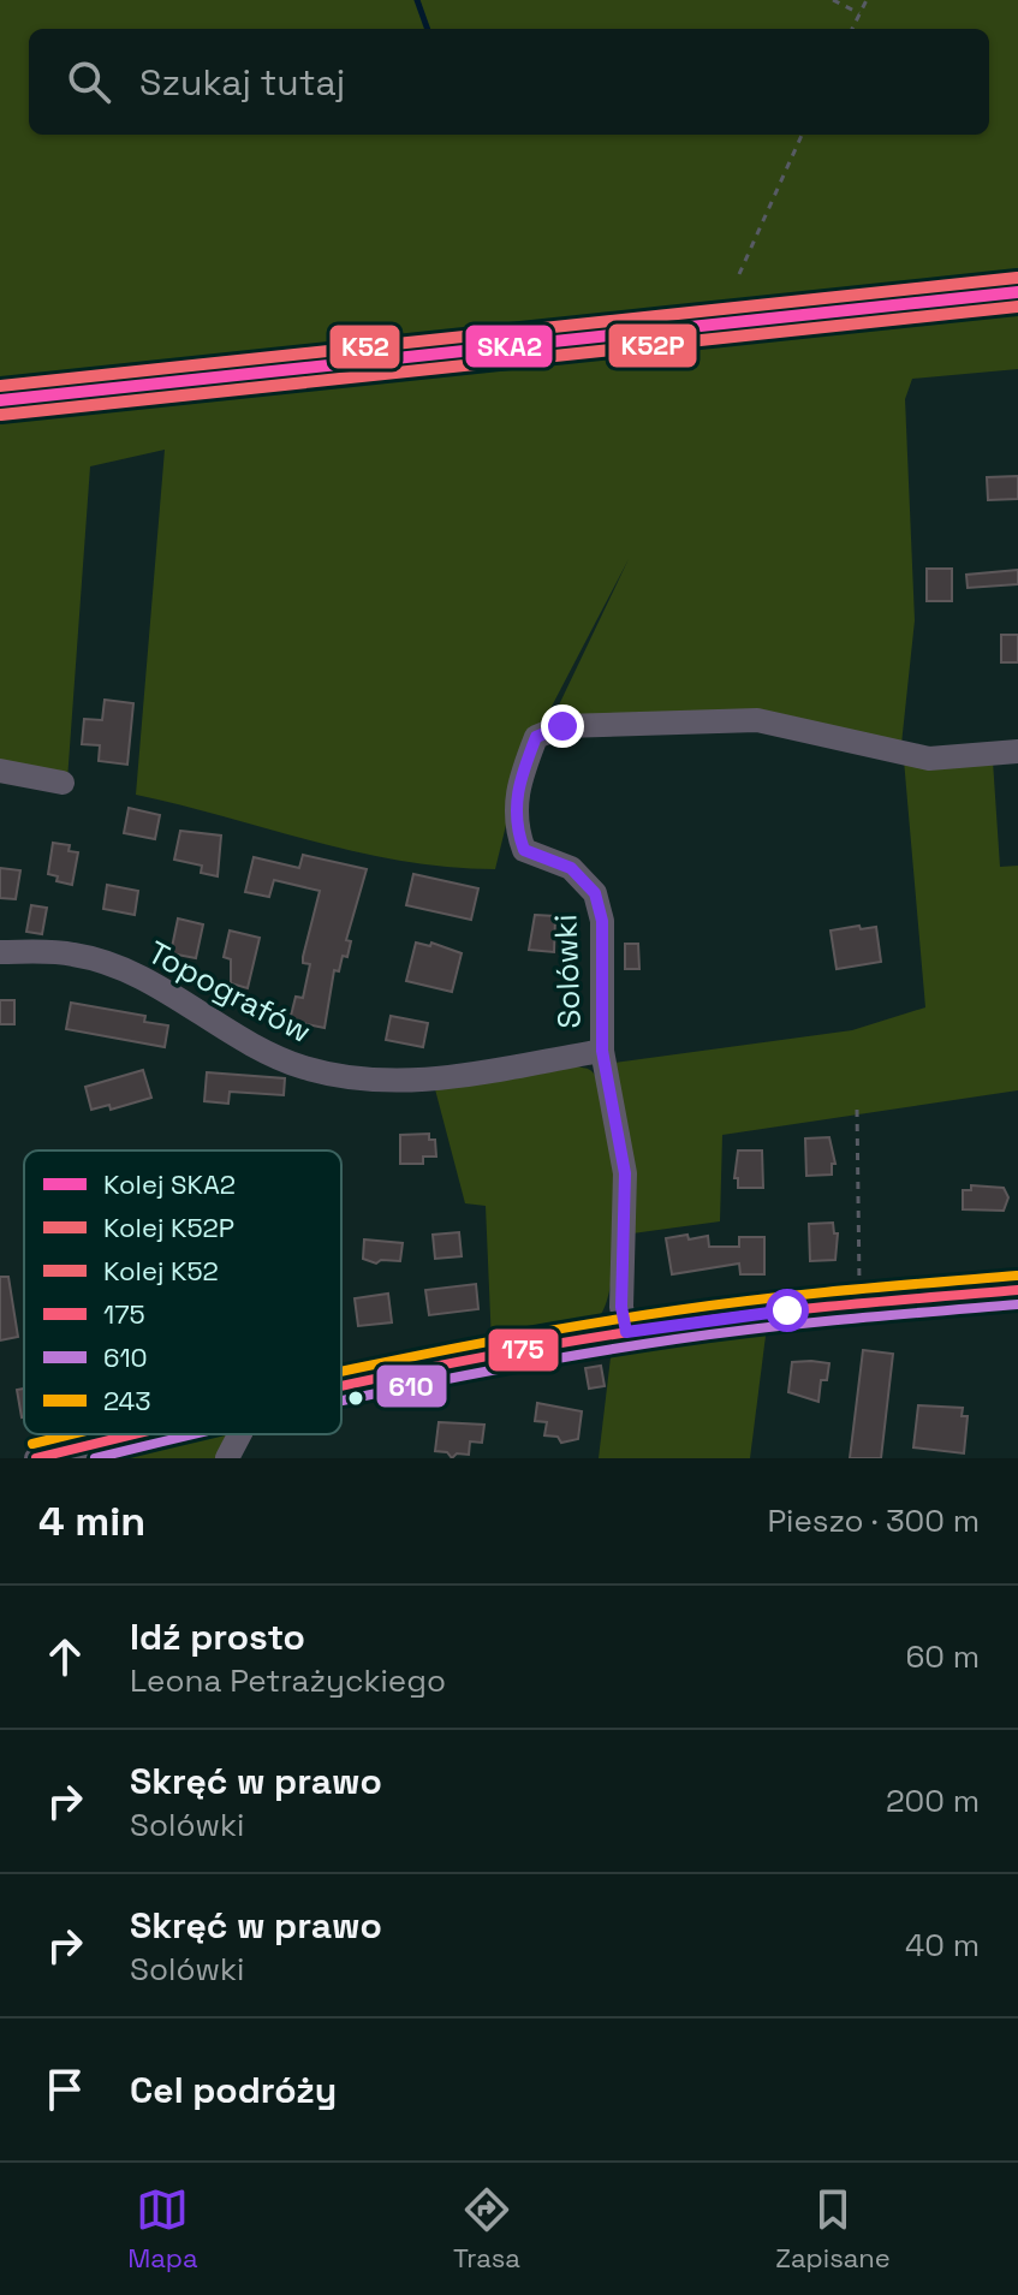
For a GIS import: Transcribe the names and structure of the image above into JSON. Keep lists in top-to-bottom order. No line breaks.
{"streets":{"street":["Solówki","Topografów"]},"crossings":[["Solówki","Topografów"]],"lines":["rail line K52","rail line SKA2","rail line K52P","transit line 243","transit line 175","transit line 610"],"legend":["Kolej SKA2","Kolej K52P","Kolej K52","175","610","243"],"page":{"search":"Szukaj tutaj","heading":["4 min","Pieszo · 300 m"],"list":[["Idź prosto","Leona Petrażyckiego","60 m"],["Skręć w prawo","Solówki","200 m"],["Skręć w prawo","Solówki","40 m"],"Cel podróży"],"nav":["Mapa","Trasa","Zapisane"]}}
